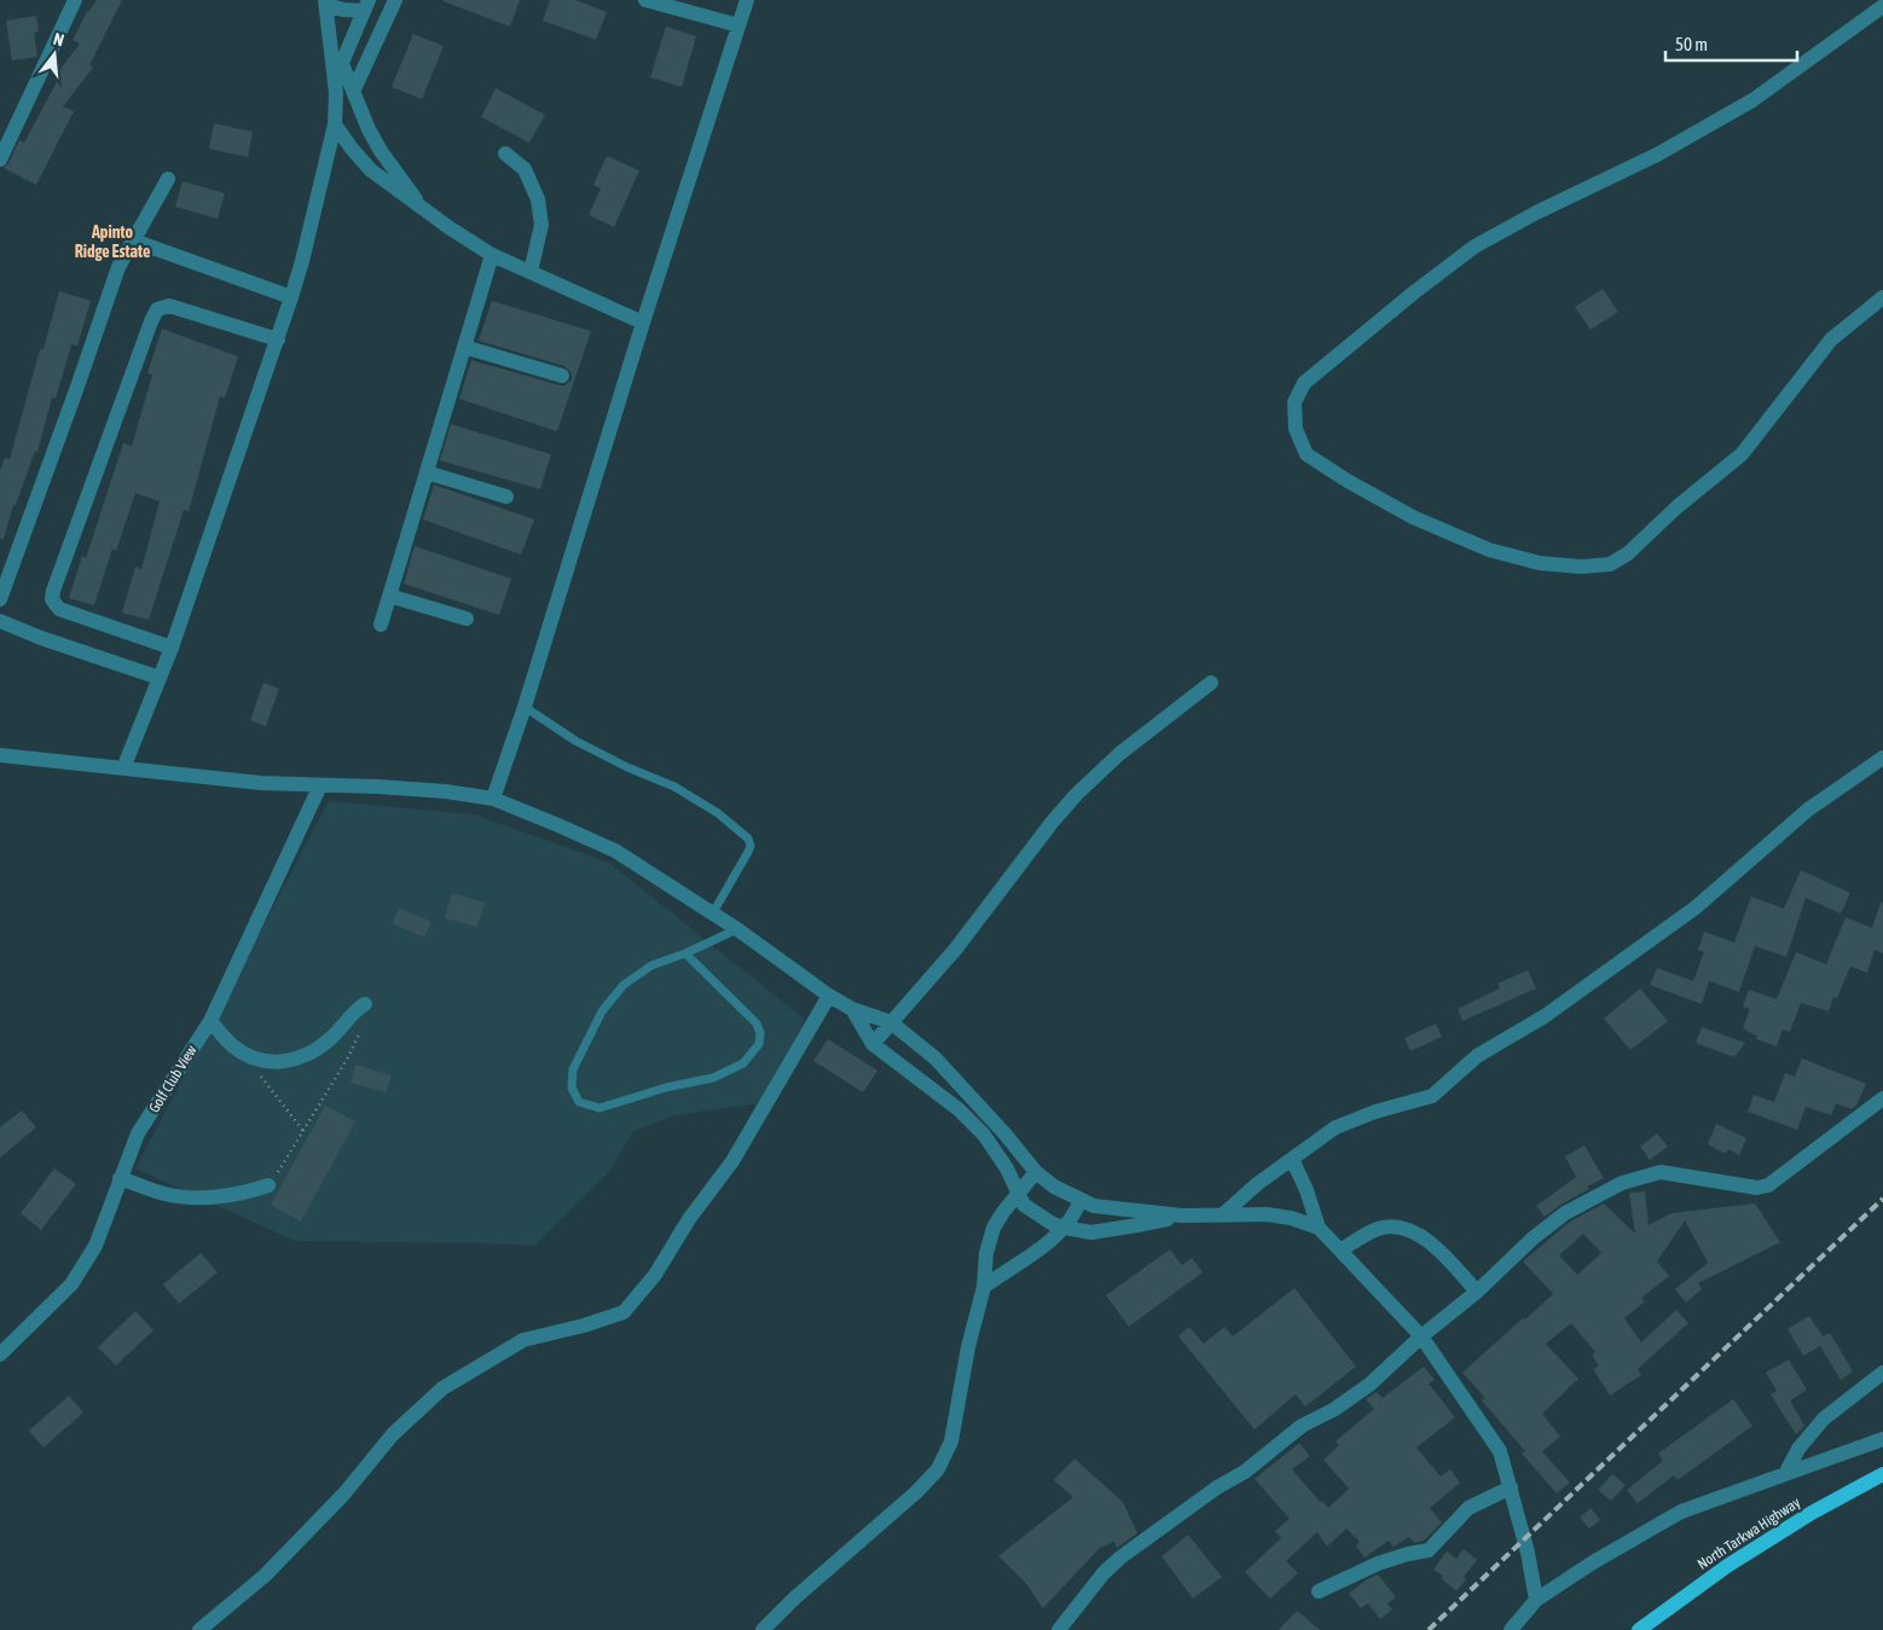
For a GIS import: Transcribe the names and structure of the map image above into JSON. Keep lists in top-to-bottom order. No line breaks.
{"streets":{"main road":["North Tarkwa Highway"],"street":["Golf Club View"]},"districts":["Apinto Ridge Estate"],"scale_bar":"50 m","north":"top"}
